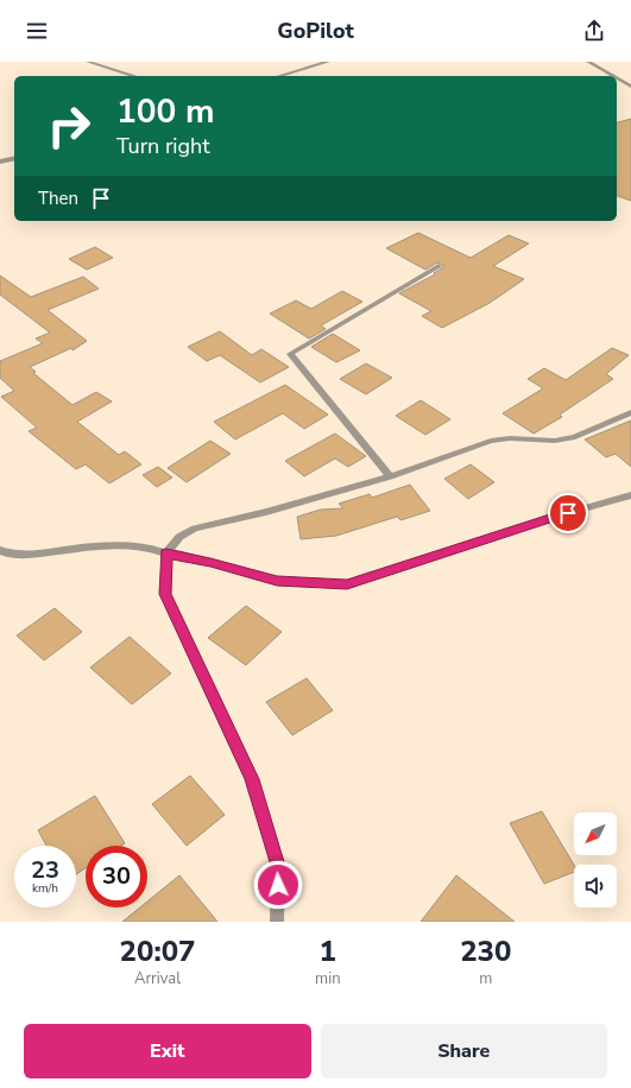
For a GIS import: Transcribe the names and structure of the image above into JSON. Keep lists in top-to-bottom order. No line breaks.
{"north":"bottom left","page":{"header":"GoPilot","turn":["100 m","Turn right"],"then":"Then","speed":"23 km/h","limit":"30","eta":["20:07","Arrival","1","min","230","m"],"buttons":["Exit","Share"]}}
